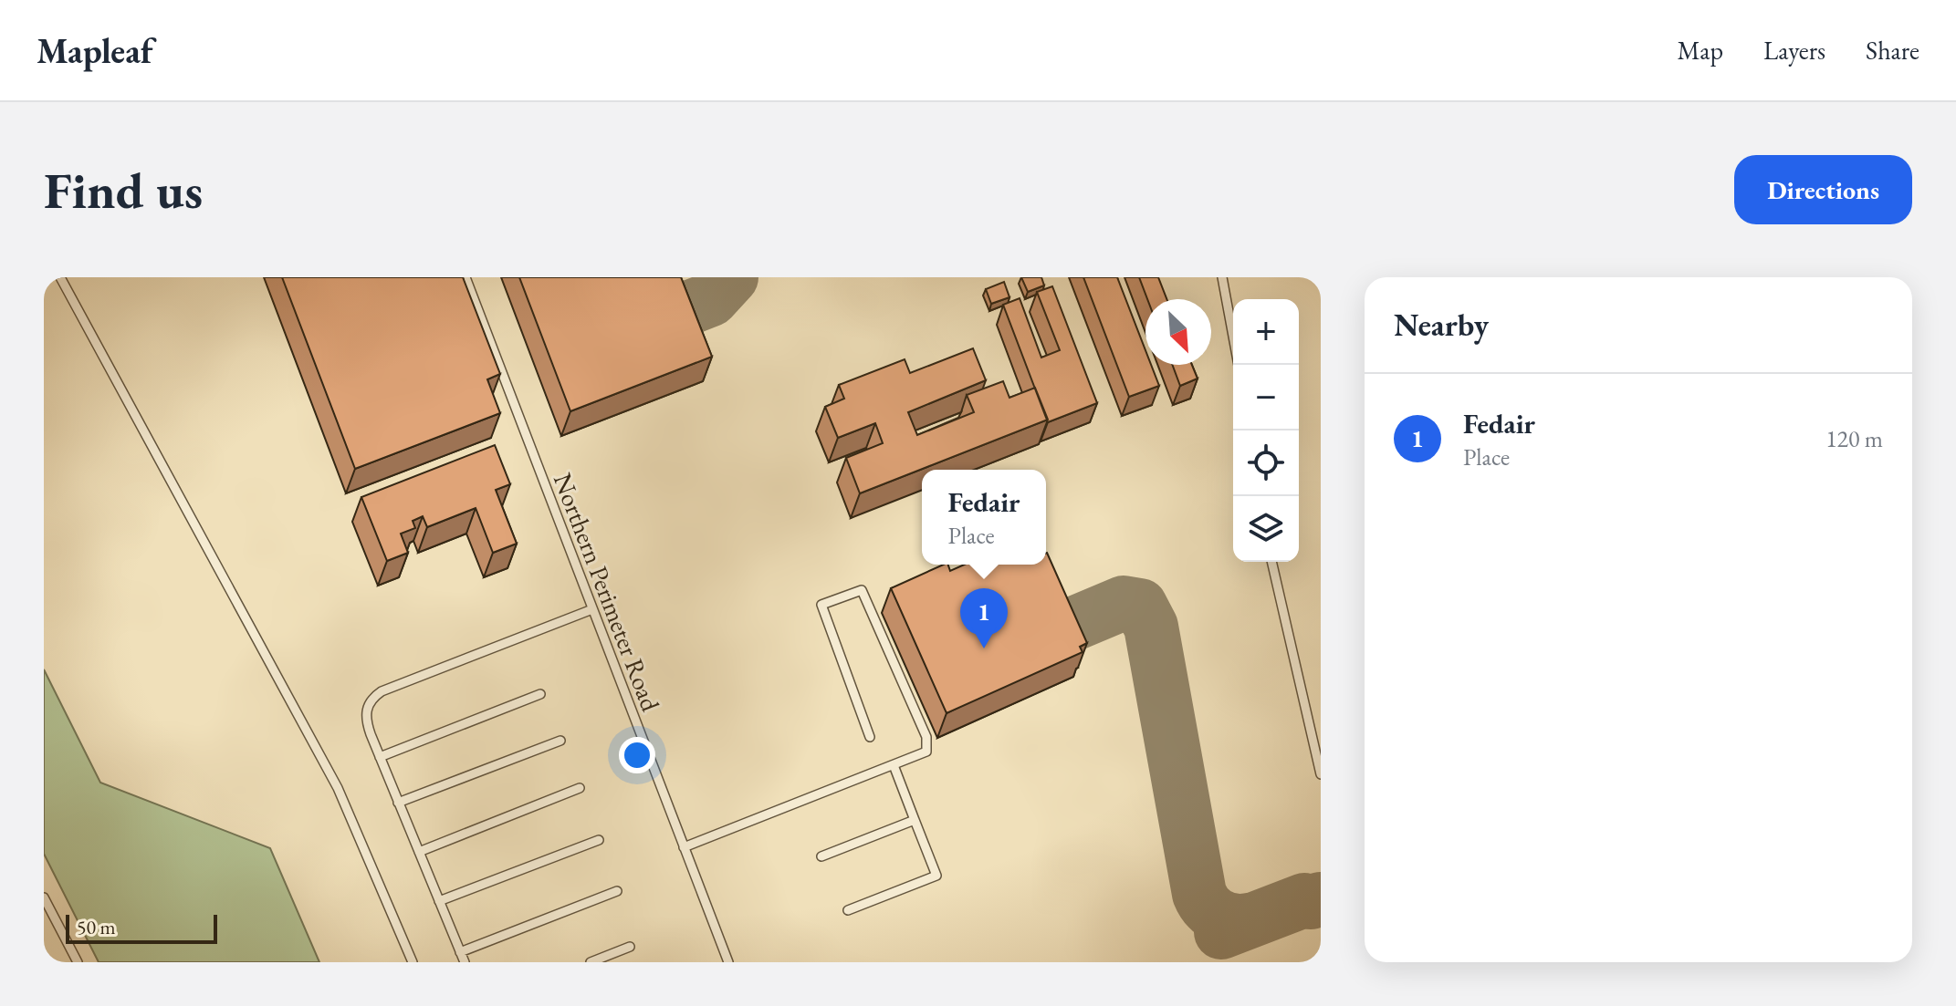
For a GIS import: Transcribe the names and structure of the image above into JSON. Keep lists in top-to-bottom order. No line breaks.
{"streets":{"lane":["Northern Perimeter Road"]},"scale_bar":"50 m","north":"bottom right","page":{"header":"Mapleaf","nav":["Map","Layers","Share"],"buttons":"Directions","title":"Find us","heading":"Nearby","map_buttons":["+","−"],"list":[{"mark":"1","name":"Fedair","note":"Place","value":"120 m"}],"popup":["Fedair","Place"],"pins":"1","scale":"50 m"}}
